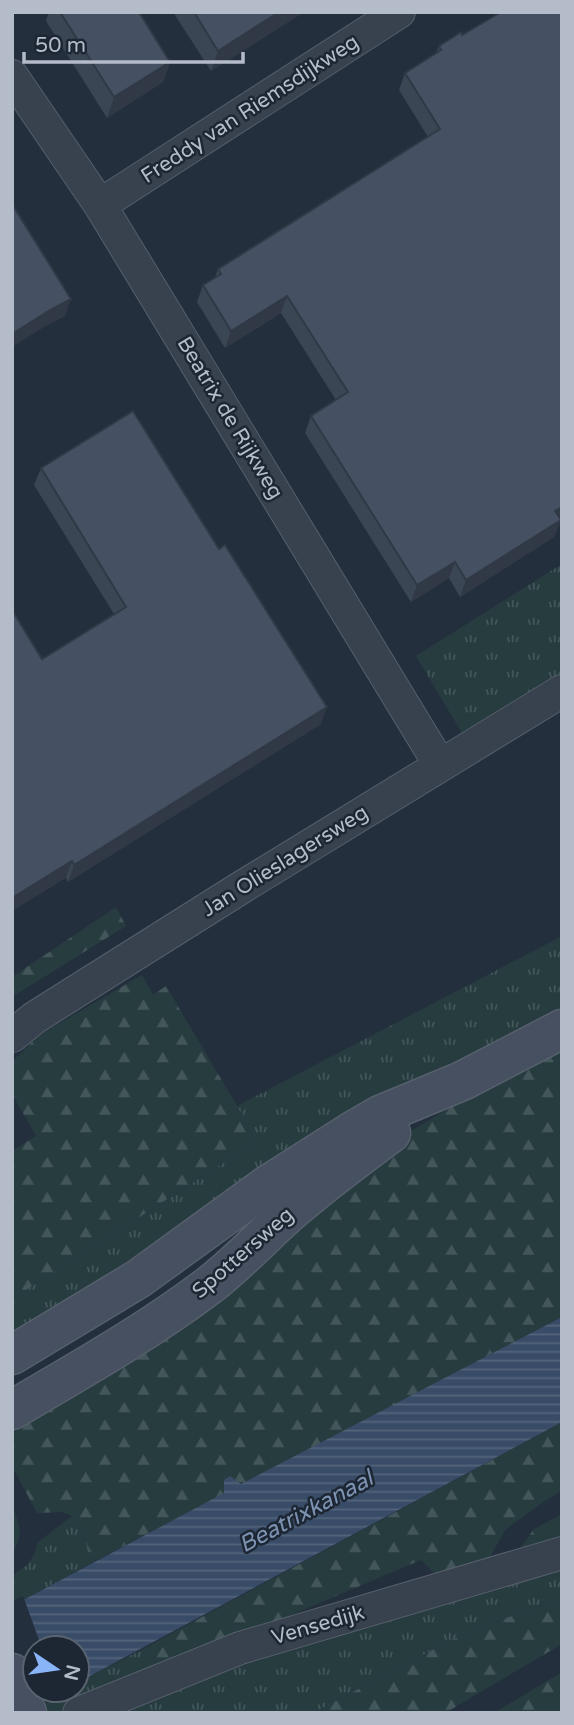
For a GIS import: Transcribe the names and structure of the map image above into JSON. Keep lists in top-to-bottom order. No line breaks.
{"streets":{"main road":["Spottersweg"],"street":["Freddy van Riemsdijkweg","Beatrix de Rijkweg","Jan Olieslagersweg","Vensedijk"]},"crossings":[["Freddy van Riemsdijkweg","Beatrix de Rijkweg"],["Beatrix de Rijkweg","Jan Olieslagersweg"]],"water":["Beatrixkanaal"],"scale_bar":"50 m","north":"right"}
